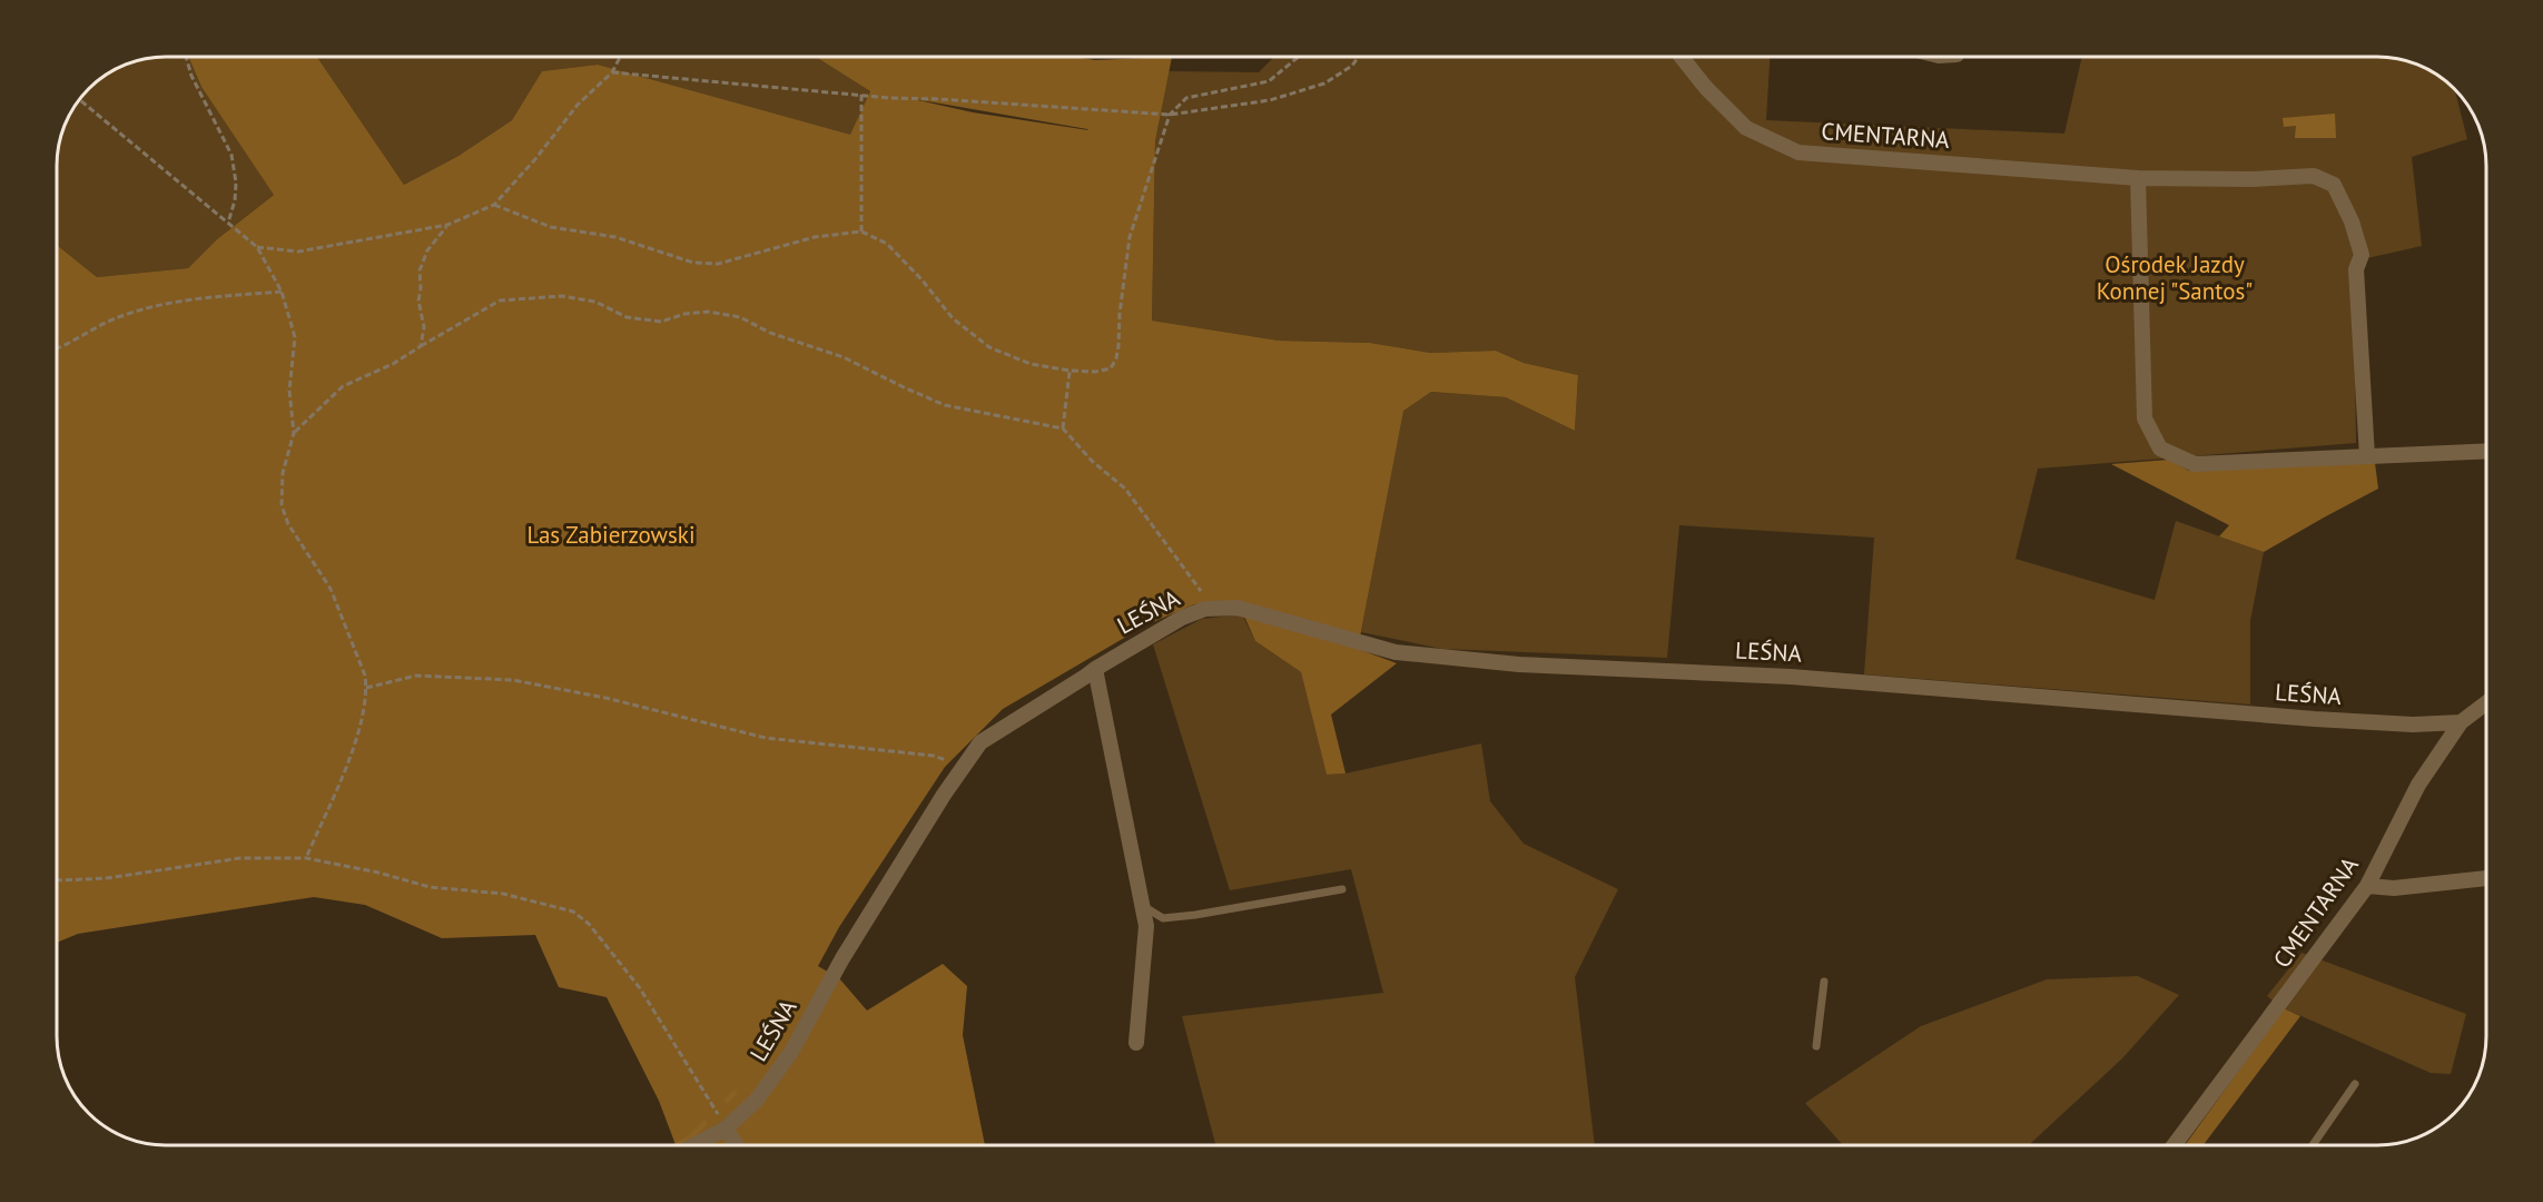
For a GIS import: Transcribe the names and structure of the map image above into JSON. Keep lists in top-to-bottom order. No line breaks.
{"streets":{"street":["CMENTARNA","LEŚNA"]},"crossings":[["CMENTARNA","LEŚNA"]],"parks":["Ośrodek Jazdy Konnej \"Santos\"","Las Zabierzowski"]}
